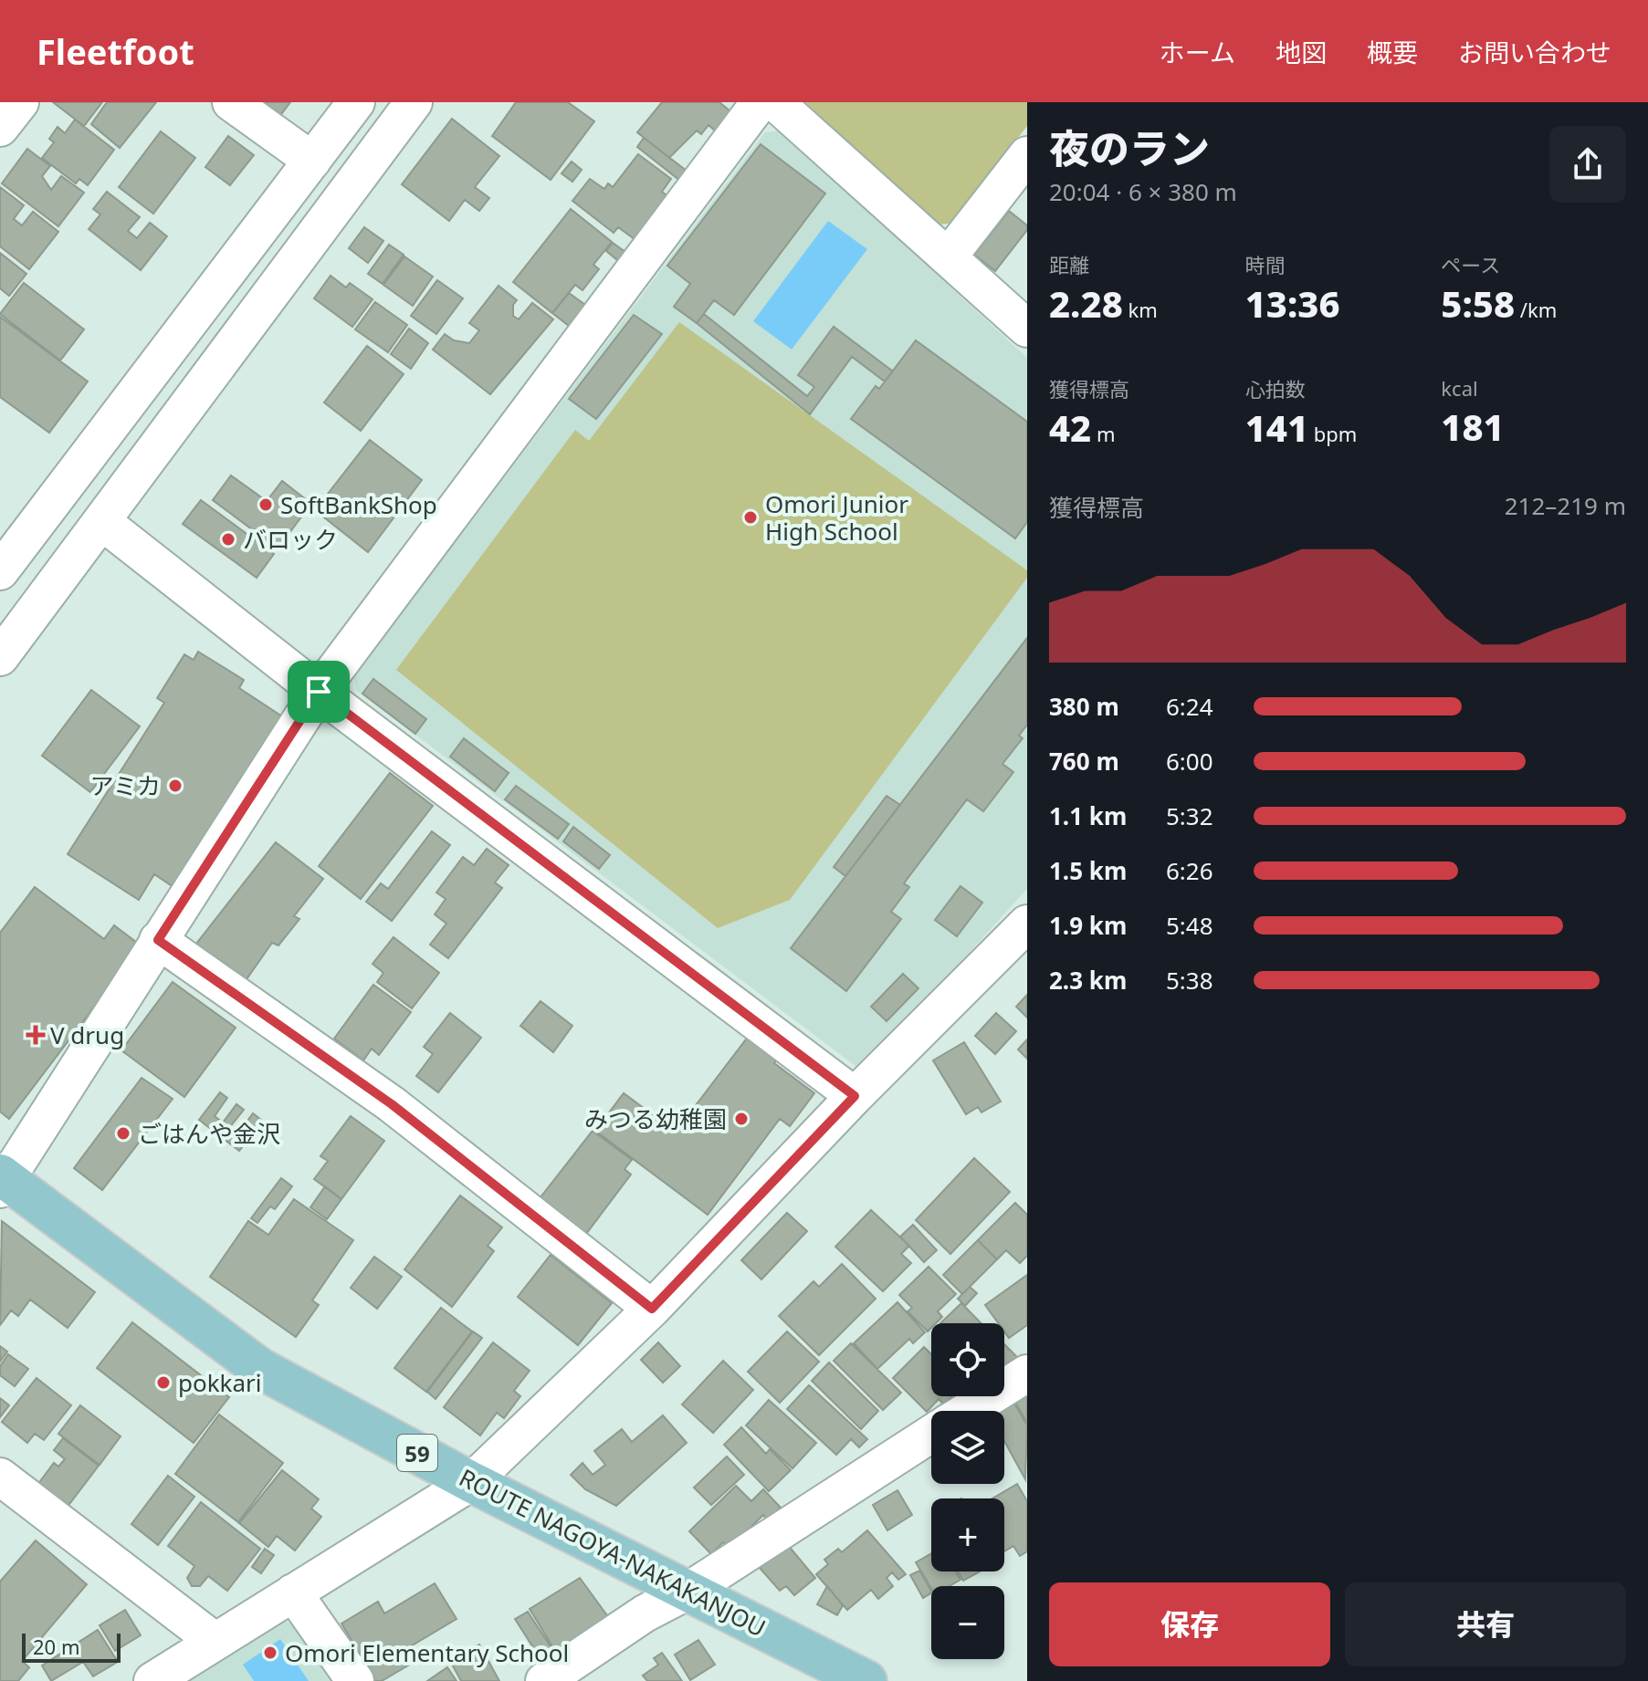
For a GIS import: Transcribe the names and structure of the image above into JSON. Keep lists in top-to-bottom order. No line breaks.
{"streets":{"main road":["59","ROUTE NAGOYA-NAKAKANJOU"]},"places":{"other":["SoftBankShop","Omori Junior High School","バロック","アミカ","みつる幼稚園","ごはんや金沢","pokkari","Omori Elementary School"],"health":["V drug"]},"scale_bar":"20 m","page":{"header":"Fleetfoot","nav":["ホーム","地図","概要","お問い合わせ"],"heading":["夜のラン","20:04 · 6 × 380 m"],"stats":[["距離","2.28 km"],["時間","13:36"],["ペース","5:58 /km"],["獲得標高","42 m"],["心拍数","141 bpm"],["kcal","181"]],"chart":["獲得標高","212–219 m"],"list":[{"name":"380 m","note":"6:24"},{"name":"760 m","note":"6:00"},{"name":"1.1 km","note":"5:32"},{"name":"1.5 km","note":"6:26"},{"name":"1.9 km","note":"5:48"},{"name":"2.3 km","note":"5:38"}],"map_buttons":["+","−"],"buttons":["保存","共有"],"scale":"20 m"}}
